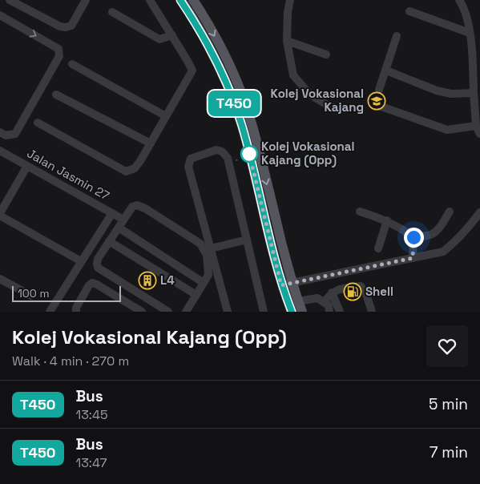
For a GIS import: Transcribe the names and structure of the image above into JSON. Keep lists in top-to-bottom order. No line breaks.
{"streets":{"street":["Jalan Jasmin 27"]},"places":{"school or university":["Kolej Vokasional Kajang"],"other":["Kolej Vokasional Kajang (Opp)"],"building":["L4"],"fuel station":["Shell"]},"lines":["bus line T450"],"scale_bar":"100 m","page":{"on_map":"T450","scale":"100 m","heading":["Kolej Vokasional Kajang (Opp)","Walk · 4 min · 270 m"],"list":[{"mark":"T450","name":"Bus","note":"13:45","value":"5 min"},{"mark":"T450","name":"Bus","note":"13:47","value":"7 min"}]}}
